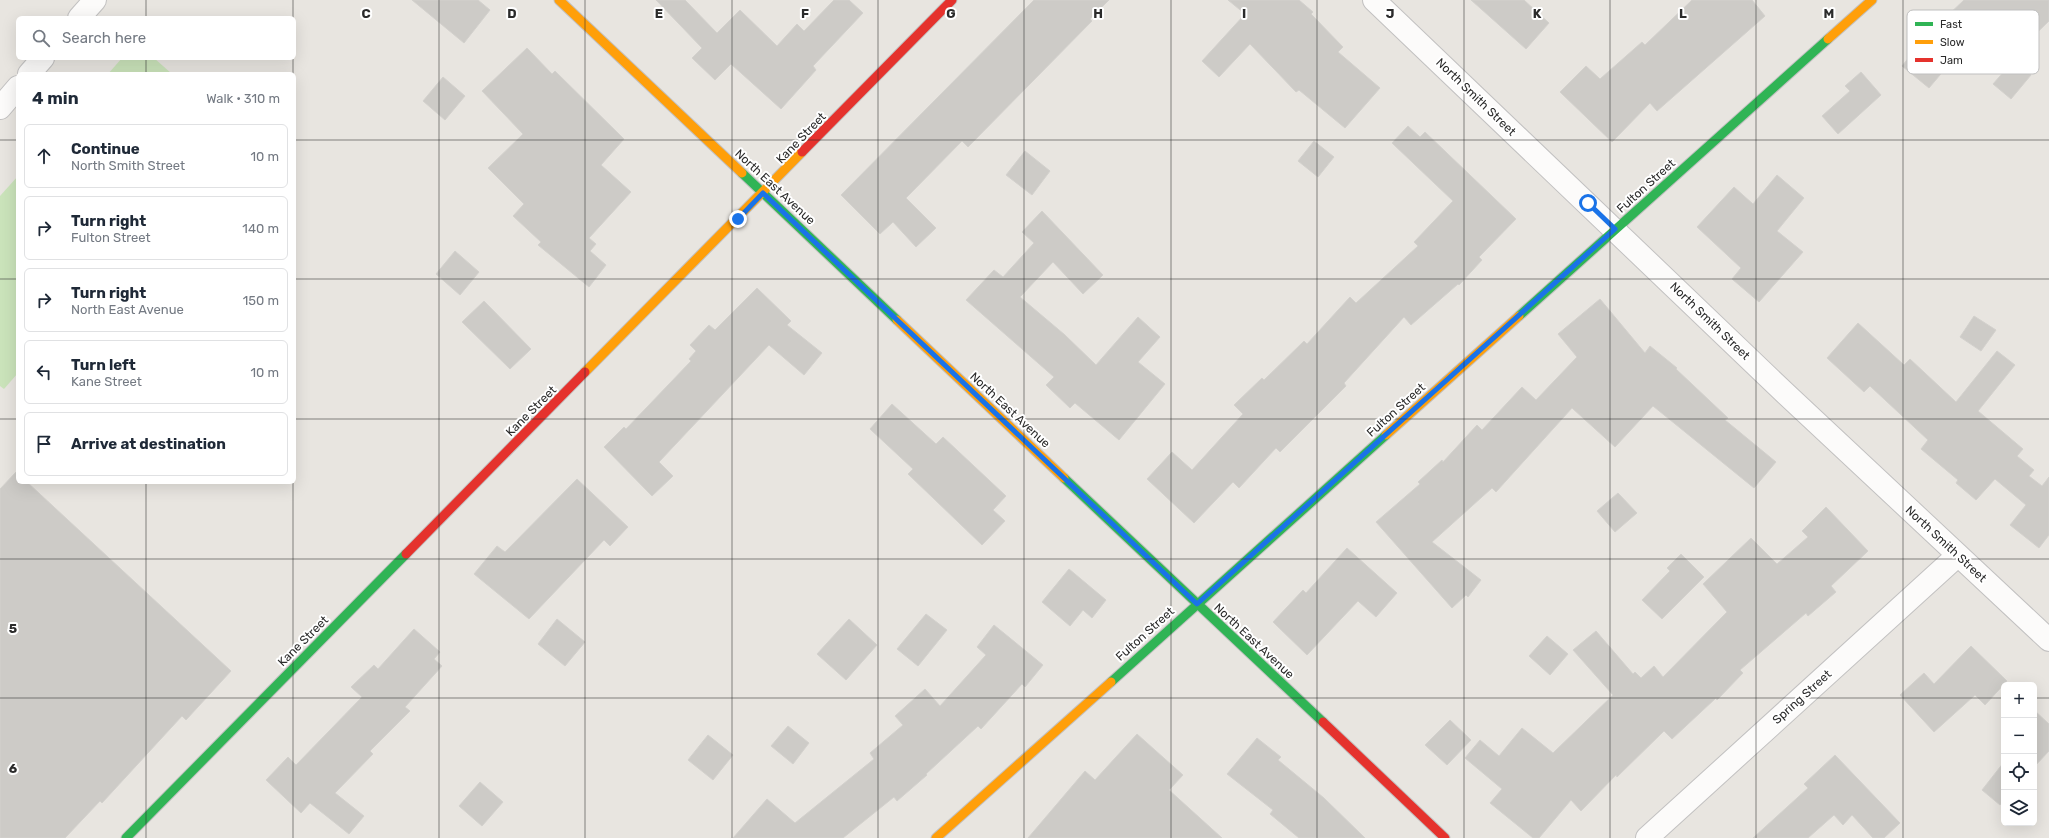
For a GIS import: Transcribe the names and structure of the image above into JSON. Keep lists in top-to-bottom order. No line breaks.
{"streets":{"street":["North Smith Street","Kane Street","Fulton Street","North East Avenue","Spring Street"]},"crossings":[["North Smith Street","Fulton Street"],["North Smith Street","Spring Street"],["Kane Street","North East Avenue"],["Fulton Street","North East Avenue"]],"legend":["Fast","Slow","Jam"],"page":{"search":"Search here","heading":["4 min","Walk · 310 m"],"list":[["Continue","North Smith Street","10 m"],["Turn right","Fulton Street","140 m"],["Turn right","North East Avenue","150 m"],["Turn left","Kane Street","10 m"],"Arrive at destination"],"map_buttons":["+","−"]},"grid":{"columns":["C","D","E","F","G","H","I","J","K","L","M"],"rows":["5","6"]}}
